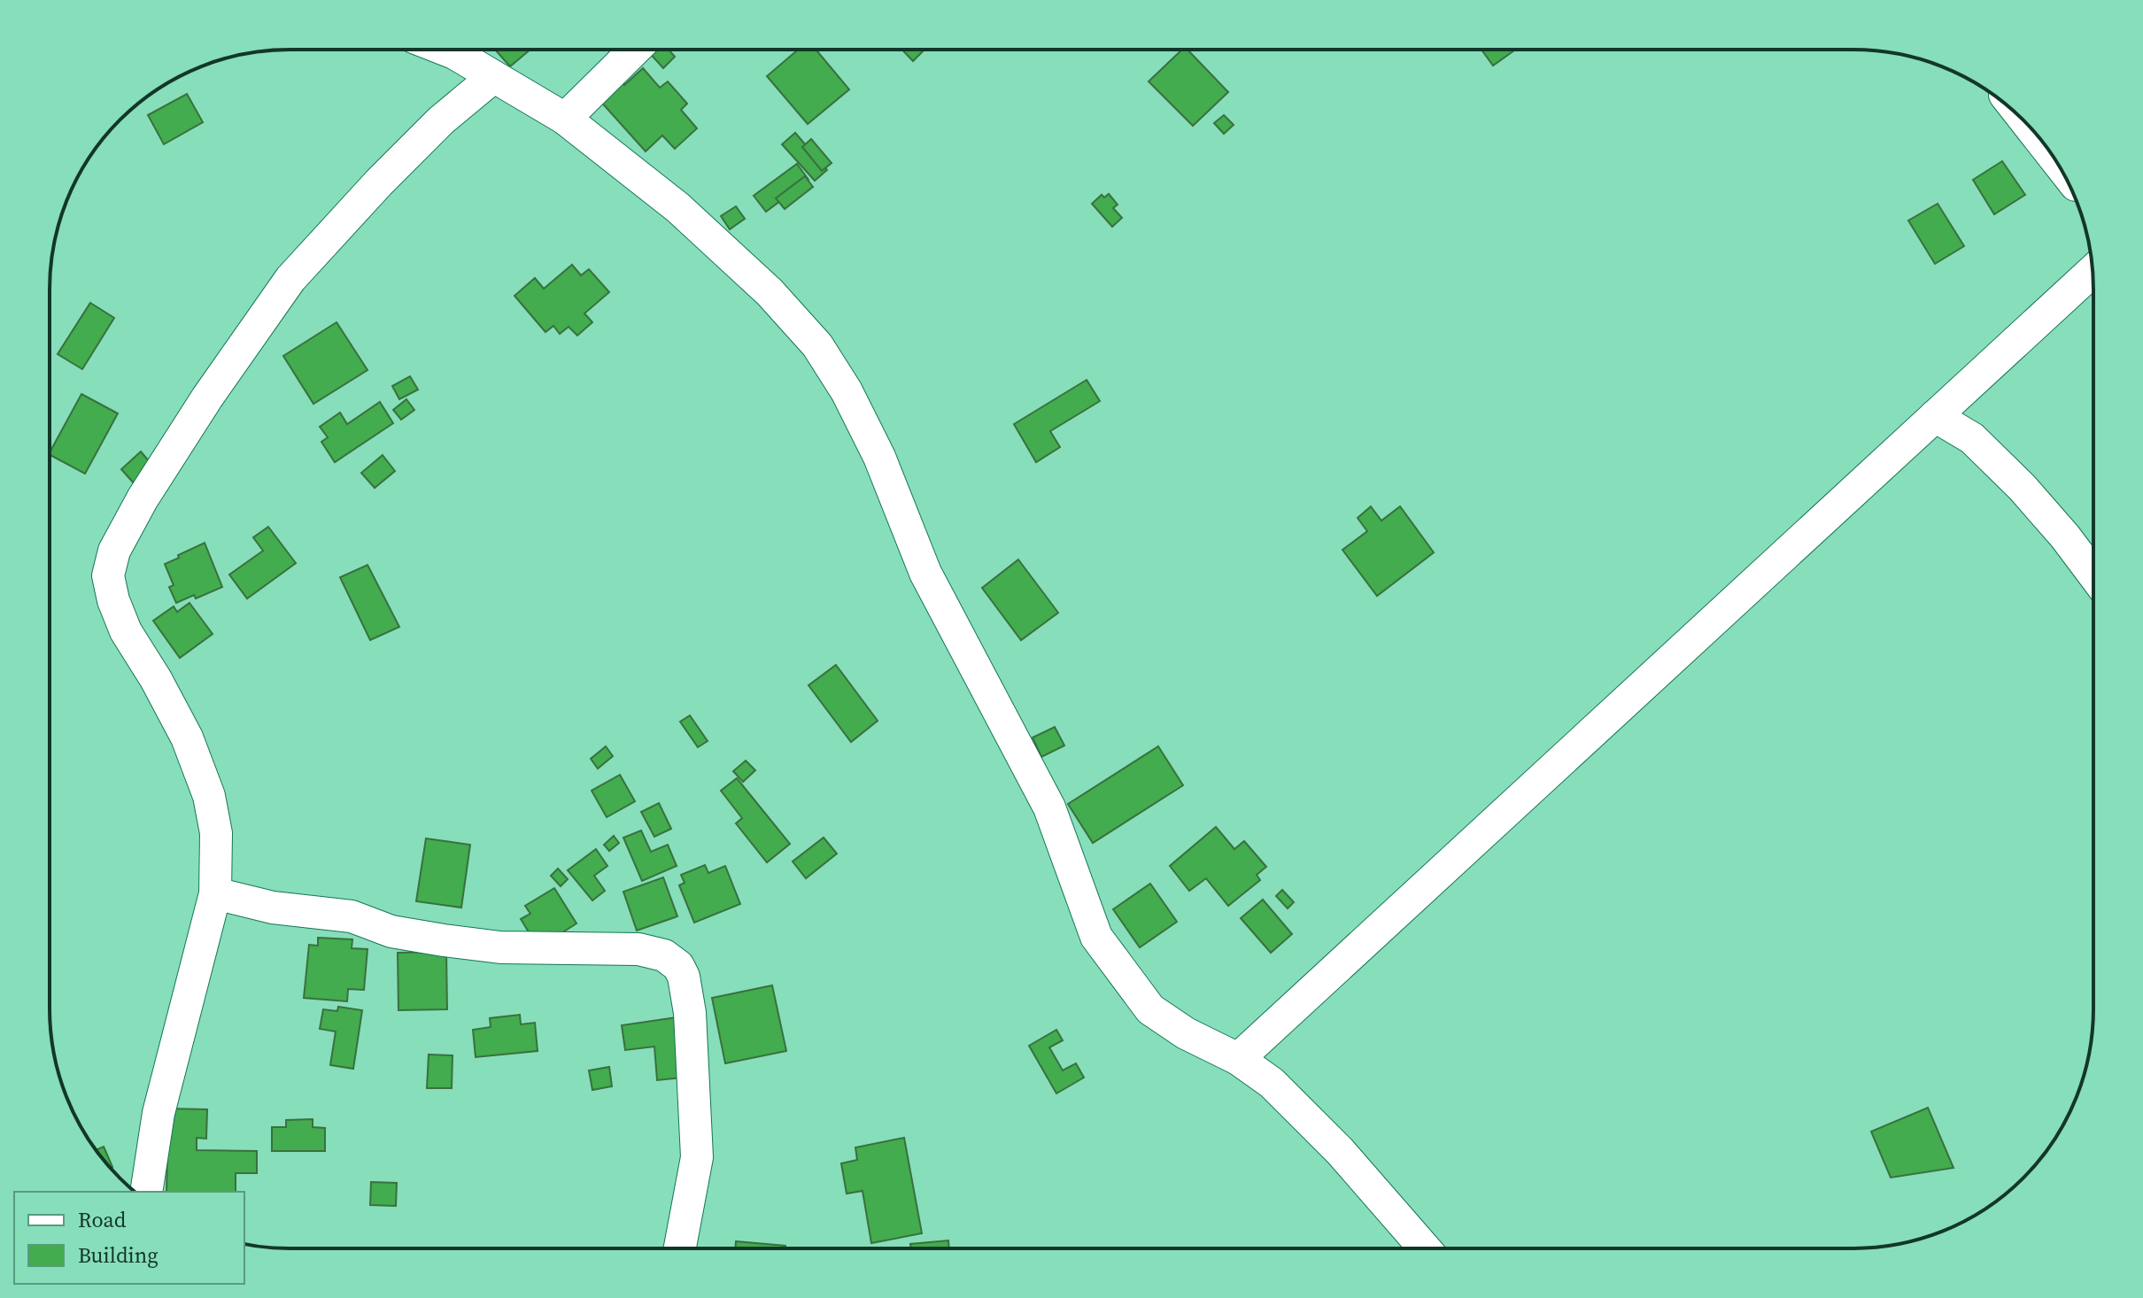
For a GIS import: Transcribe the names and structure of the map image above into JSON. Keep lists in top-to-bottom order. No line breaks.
{"legend":["Road","Building"]}
